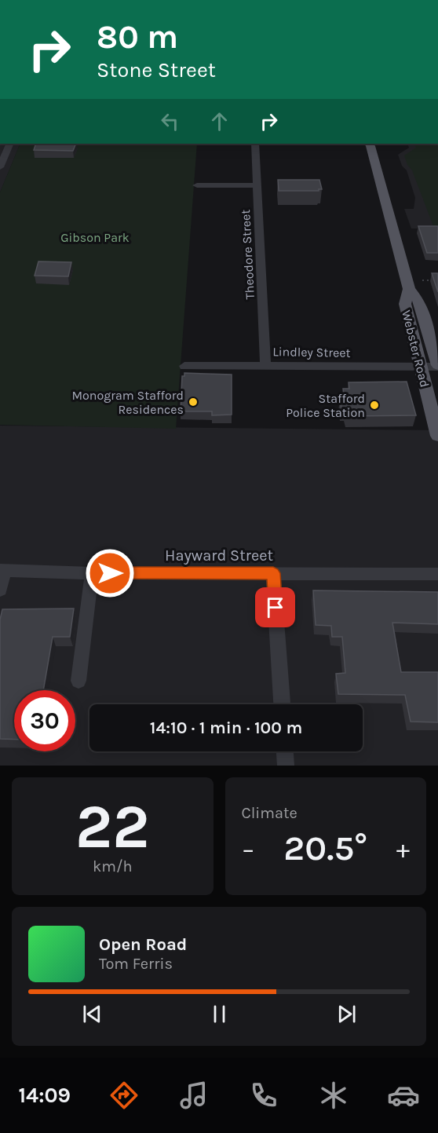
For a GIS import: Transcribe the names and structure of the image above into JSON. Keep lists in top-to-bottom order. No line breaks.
{"streets":{"main road":["Webster Road"],"street":["Theodore Street","Lindley Street","Hayward Street"]},"crossings":[["Theodore Street","Lindley Street"],["Webster Road","Lindley Street"]],"parks":["Gibson Park"],"places":["Monogram Stafford Residences","Stafford Police Station"],"page":{"turn":["80 m","Stone Street"],"limit":"30","trip":"14:10 · 1 min · 100 m","tile":[["22","km/h"],"Climate"],"heat":["−","20.5°","+"],"song":["Open Road","Tom Ferris"],"tabs":"14:09"}}
